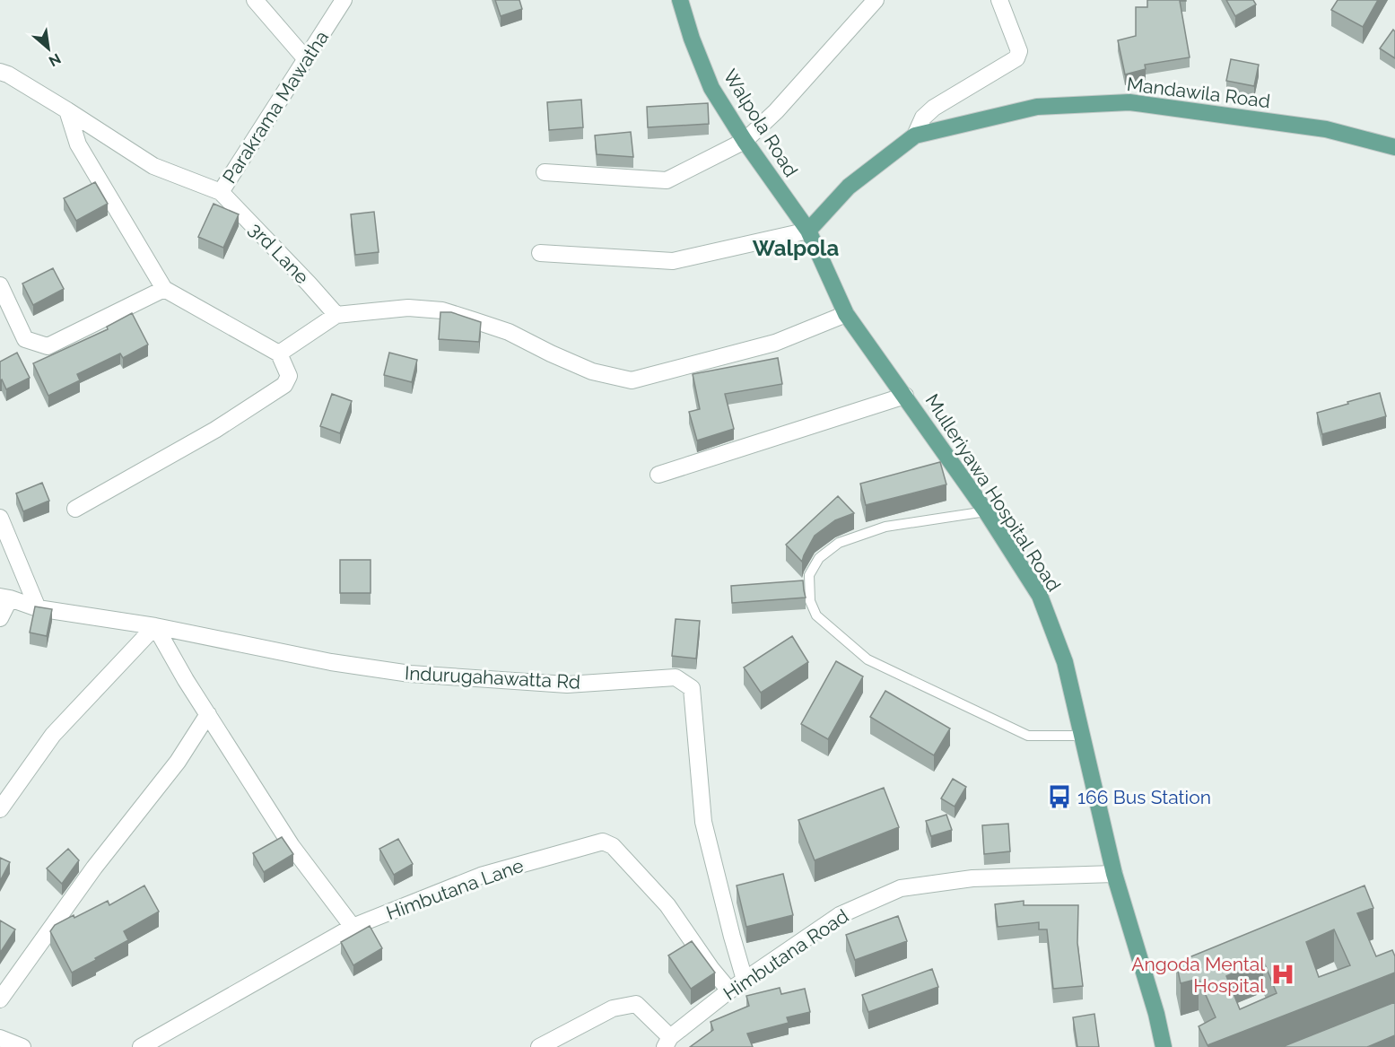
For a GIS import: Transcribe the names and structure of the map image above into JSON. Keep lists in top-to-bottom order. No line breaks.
{"streets":{"main road":["Mandawila Road","Walpola Road","Mulleriyawa Hospital Road"],"street":["Parakrama Mawatha","3rd Lane","Indurugahawatta Rd","Himbutana Lane","Himbutana Road"]},"crossings":[["Mandawila Road","Walpola Road"],["Mandawila Road","Mulleriyawa Hospital Road"],["Parakrama Mawatha","3rd Lane"],["Walpola Road","Mulleriyawa Hospital Road"],["Mulleriyawa Hospital Road","Himbutana Road"],["Indurugahawatta Rd","Himbutana Road"],["Himbutana Lane","Himbutana Road"]],"districts":["Walpola"],"places":{"bus stop":["166 Bus Station"],"hospital":["Angoda Mental Hospital"]},"north":"bottom right"}
